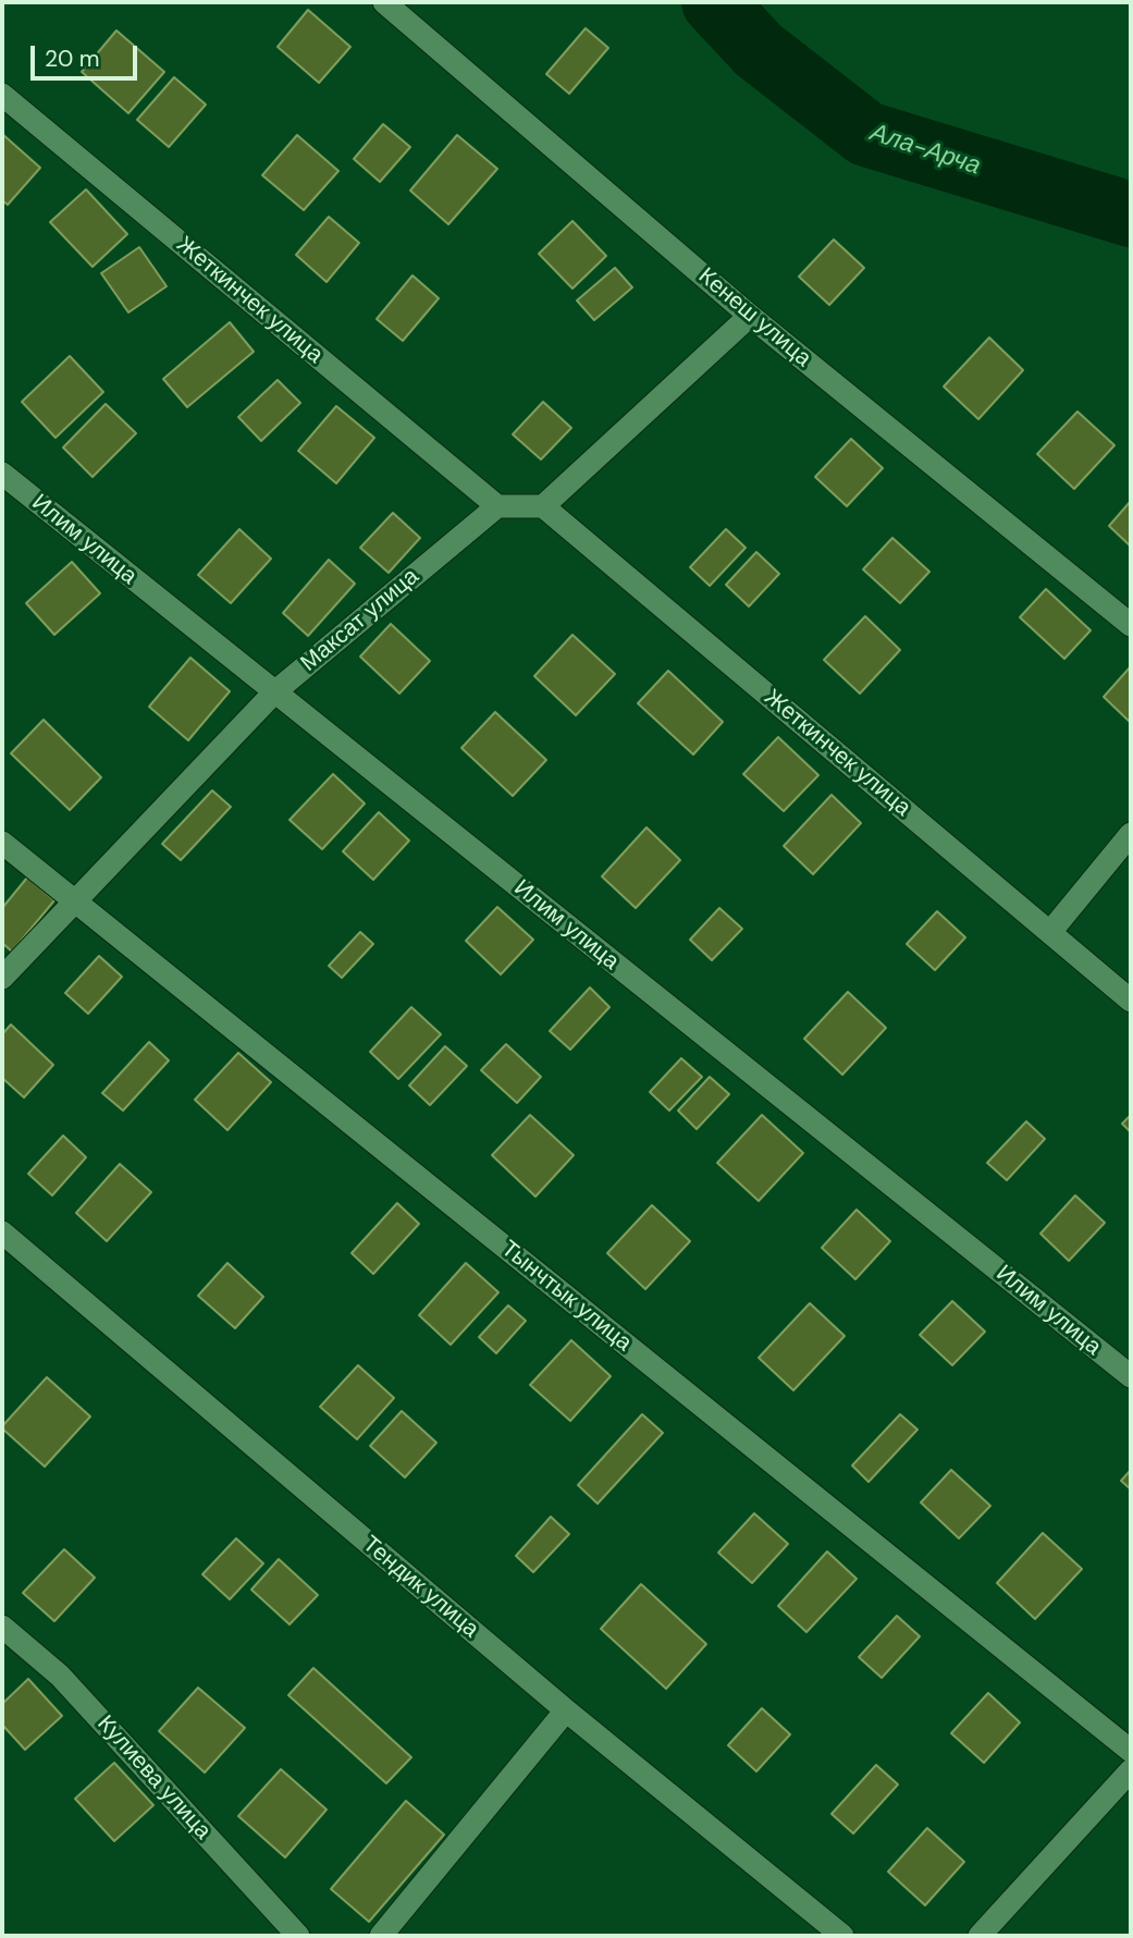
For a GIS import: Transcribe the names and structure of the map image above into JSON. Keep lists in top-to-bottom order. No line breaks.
{"streets":{"street":["Жеткинчек улица","Кенеш улица","Илим улица","Максат улица","Тынчтык улица","Тендик улица","Кулиева улица"]},"crossings":[["Жеткинчек улица","Максат улица"],["Илим улица","Максат улица"],["Максат улица","Тынчтык улица"]],"water":["Ала-Арча"],"scale_bar":"20 m"}
